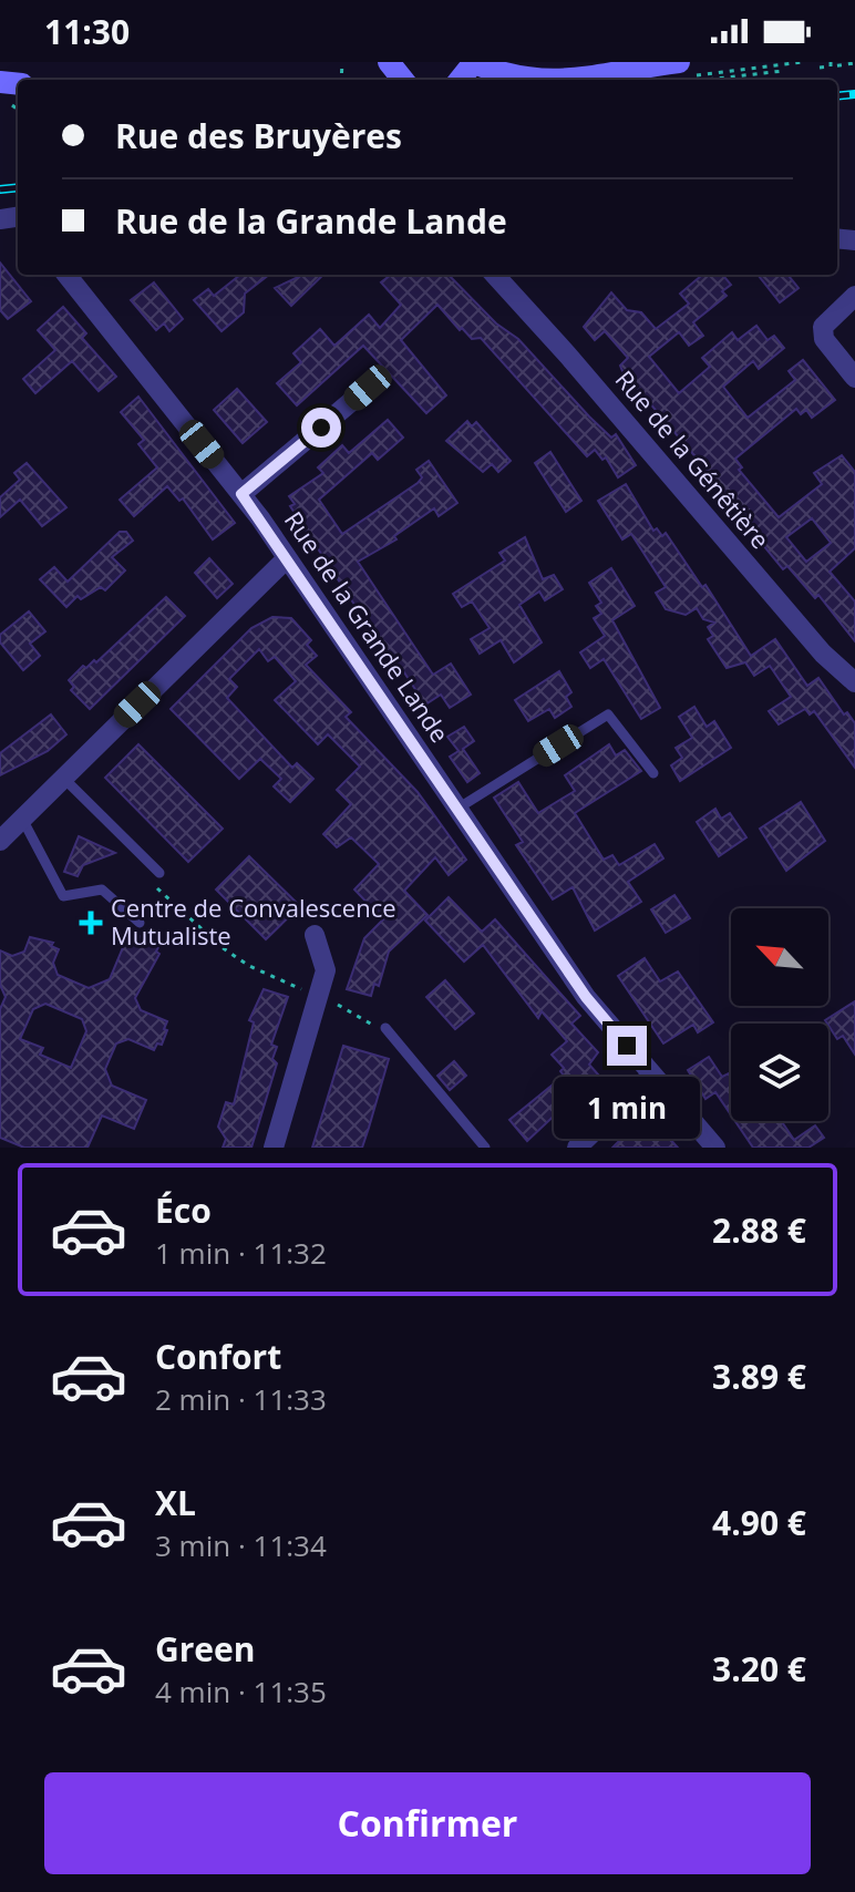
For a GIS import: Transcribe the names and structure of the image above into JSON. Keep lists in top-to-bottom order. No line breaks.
{"streets":{"street":["Rue de la Génêtière","Rue de la Grande Lande"]},"places":{"health":["Centre de Convalescence Mutualiste"]},"north":"top left","page":{"status":"11:30","banner":["Rue des Bruyères","Rue de la Grande Lande"],"bubble":"1 min","list":[{"name":"Éco","note":"1 min · 11:32","value":"2.88 €"},{"name":"Confort","note":"2 min · 11:33","value":"3.89 €"},{"name":"XL","note":"3 min · 11:34","value":"4.90 €"},{"name":"Green","note":"4 min · 11:35","value":"3.20 €"}],"buttons":"Confirmer"}}
